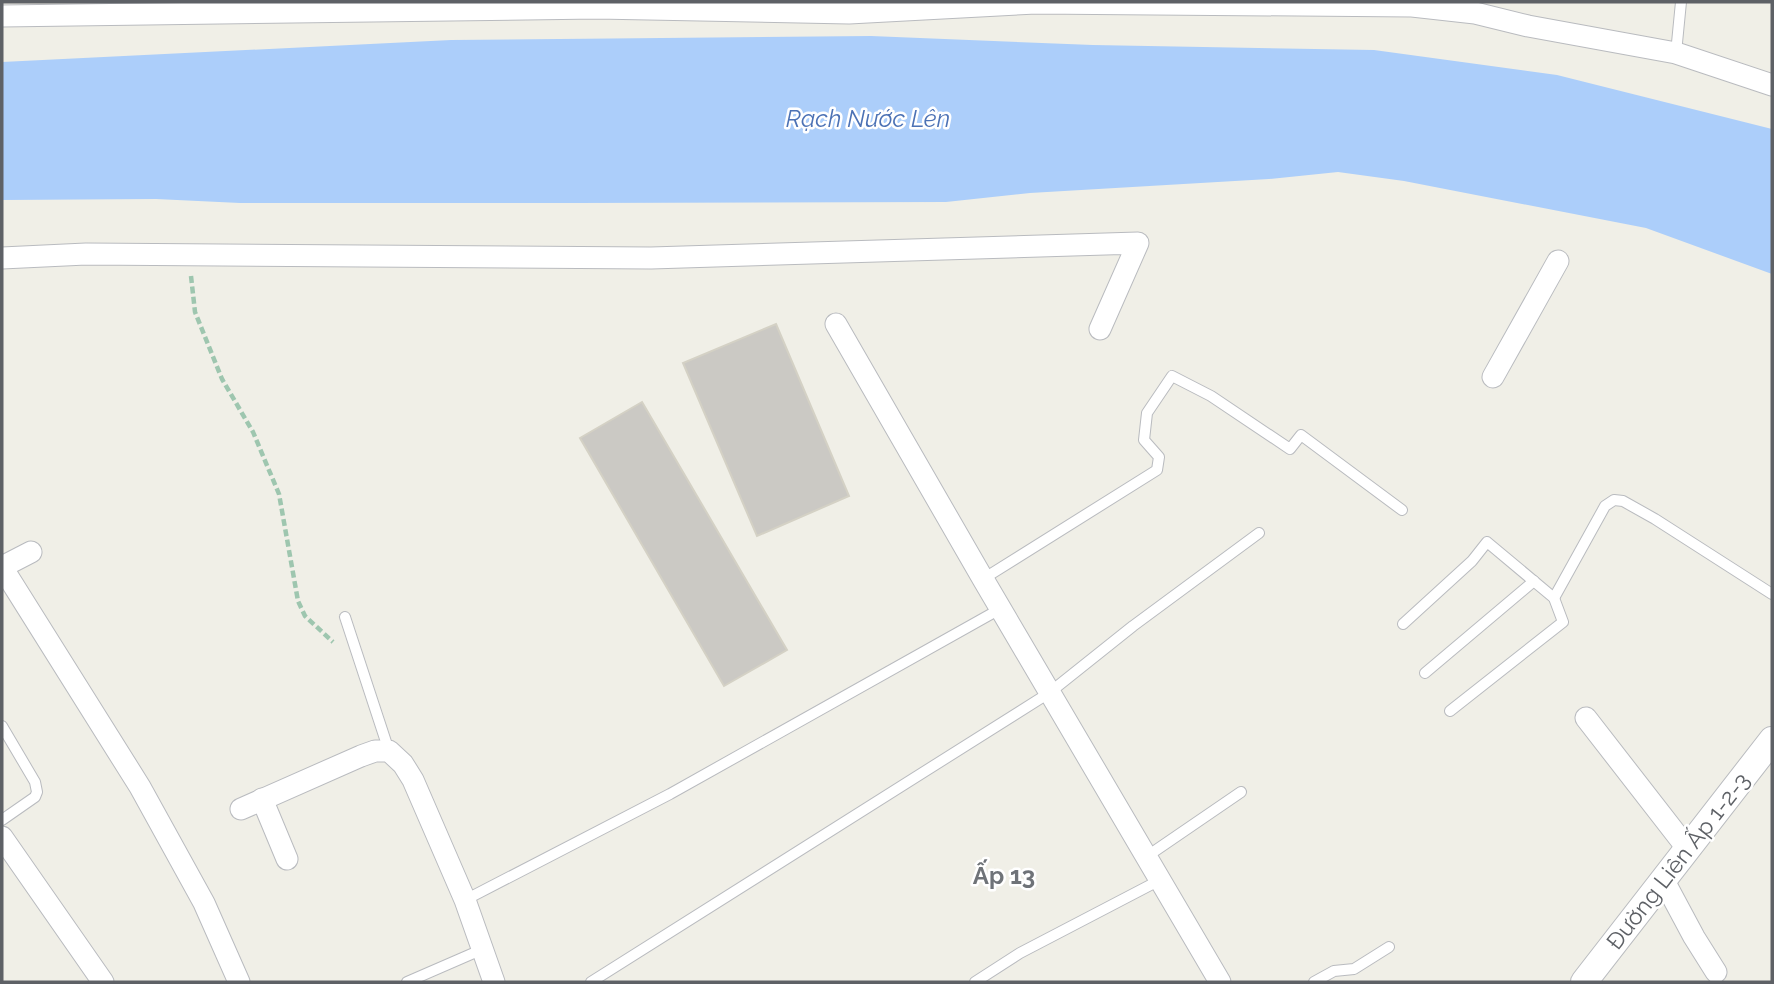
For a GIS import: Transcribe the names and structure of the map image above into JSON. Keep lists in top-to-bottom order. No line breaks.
{"streets":{"street":["Đường Liên Ấp 1-2-3"]},"districts":["Ấp 13"],"water":["Rạch Nước Lên"]}
